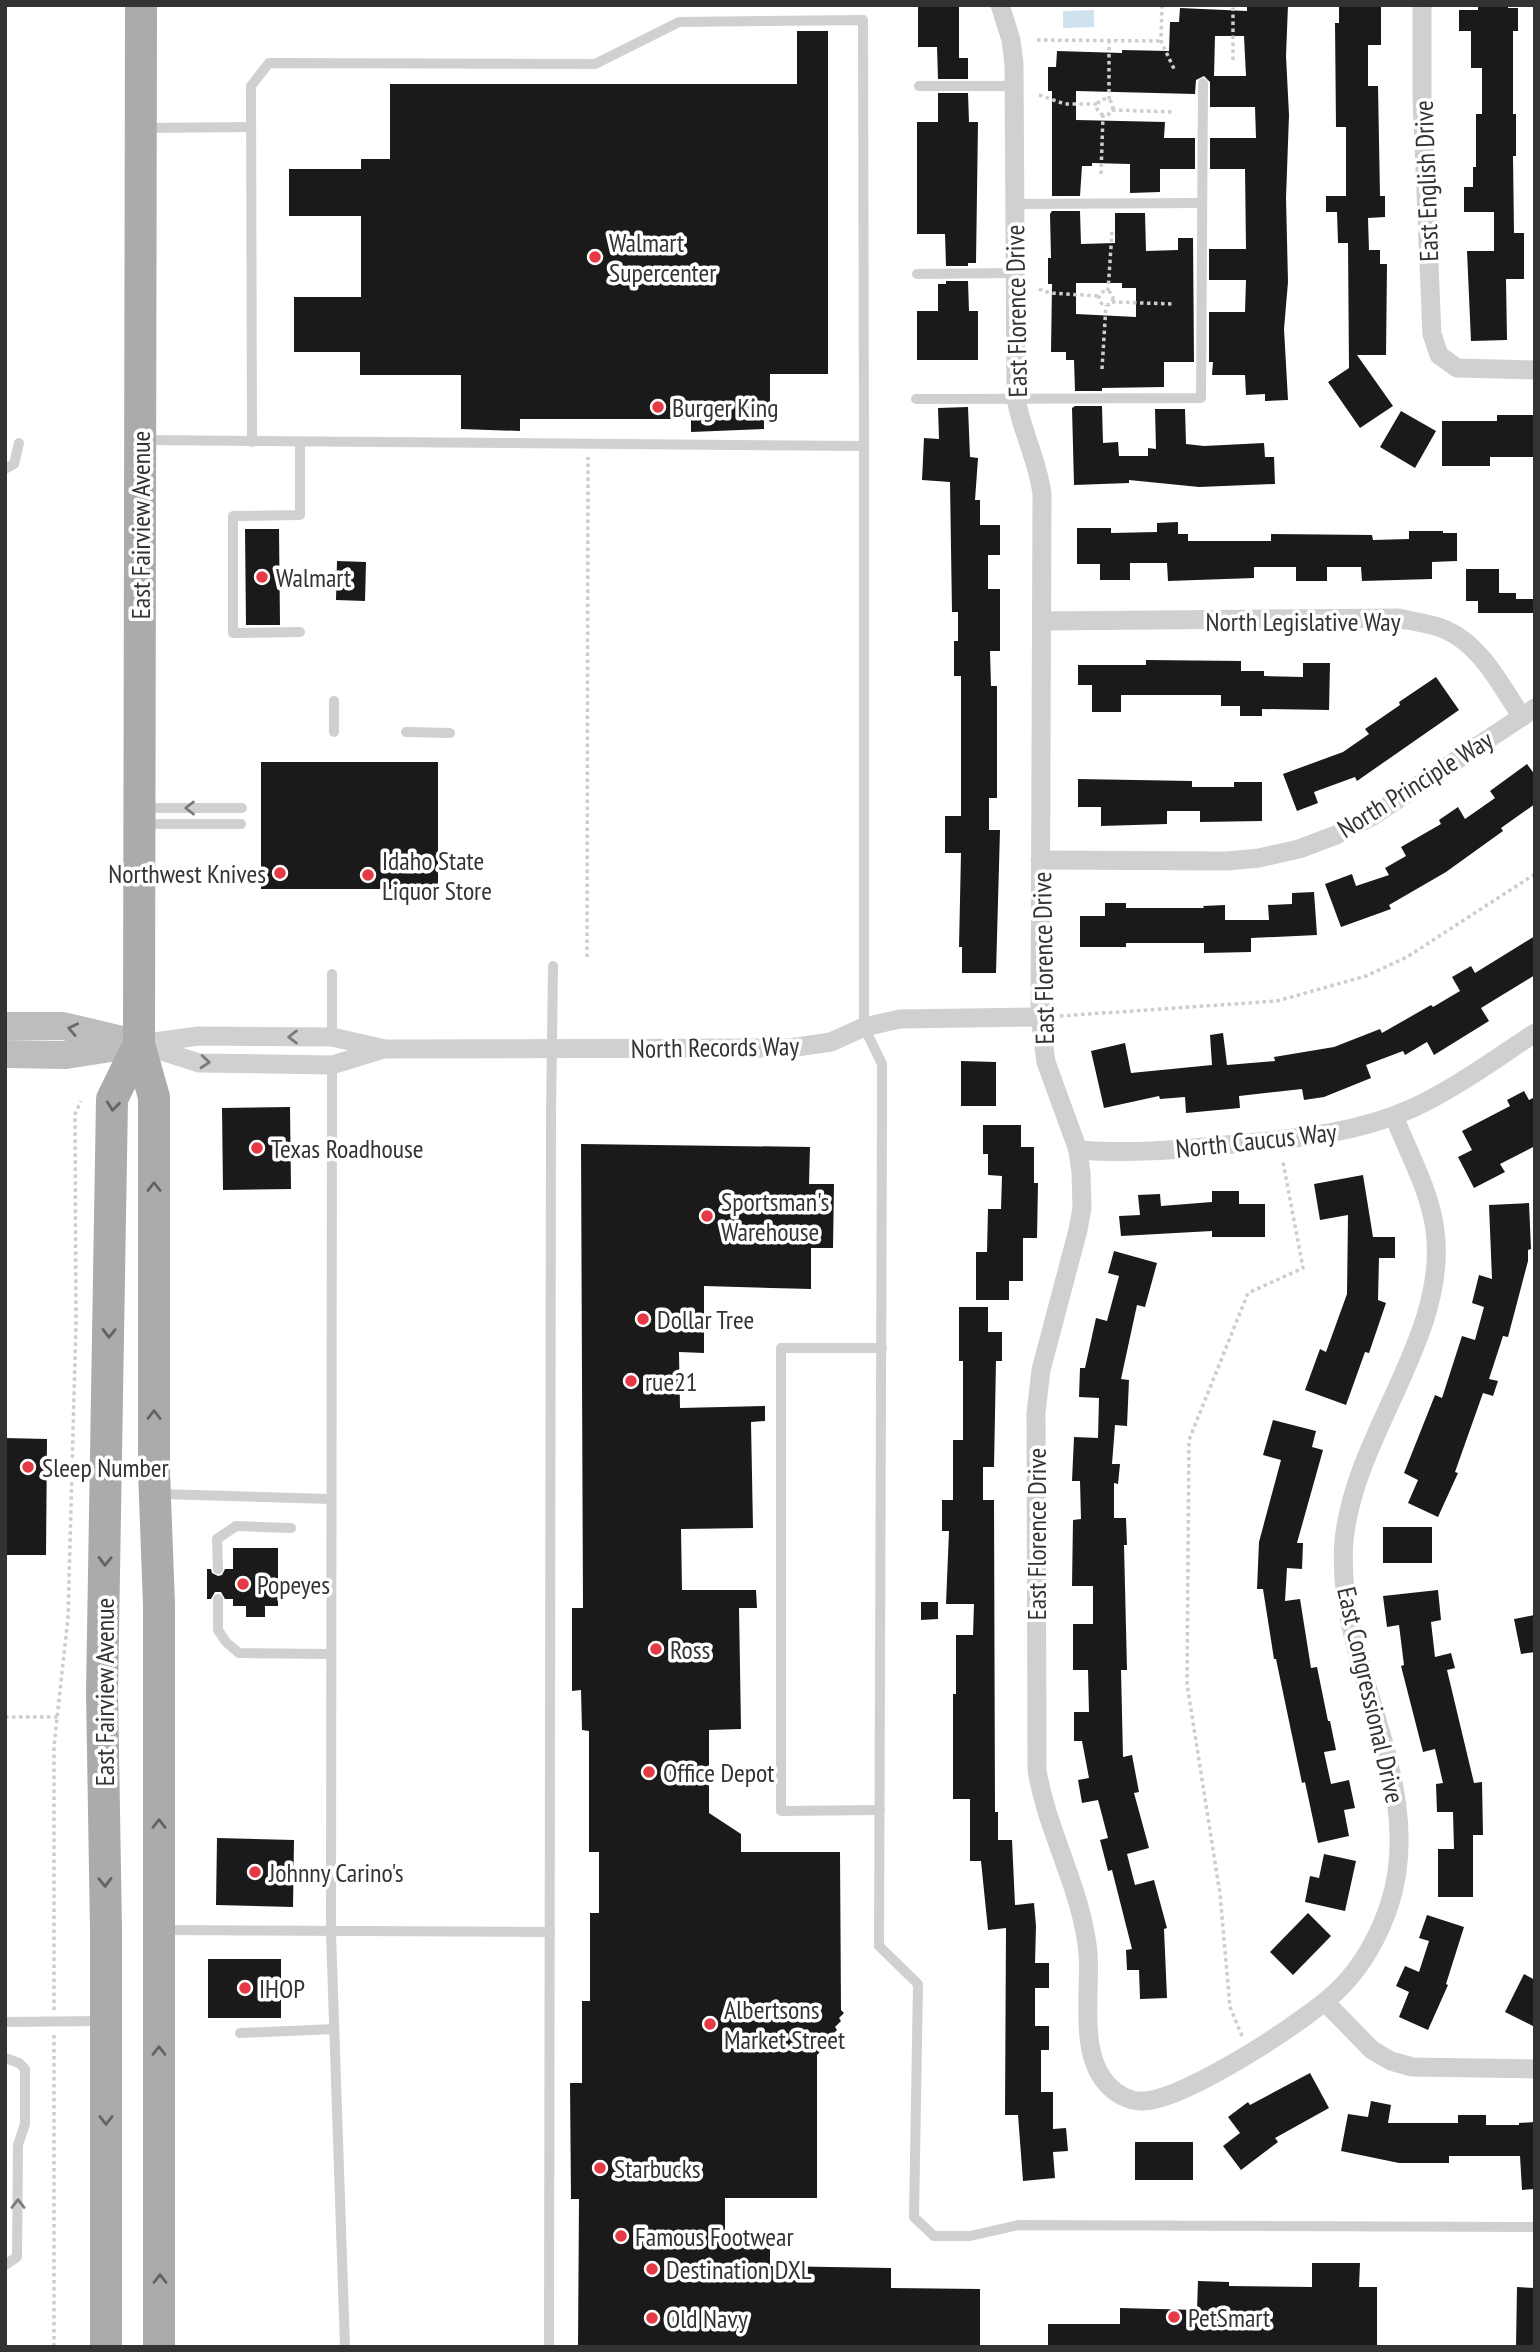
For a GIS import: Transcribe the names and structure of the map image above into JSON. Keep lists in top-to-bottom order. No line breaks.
{"streets":{"main road":["East Fairview Avenue"],"street":["East English Drive","East Florence Drive","North Legislative Way","North Principle Way","North Records Way","North Caucus Way","East Congressional Drive"]},"crossings":[["East Florence Drive","North Legislative Way"],["East Florence Drive","North Principle Way"],["East Florence Drive","North Records Way"],["East Florence Drive","North Caucus Way"],["East Florence Drive","East Congressional Drive"],["East Fairview Avenue","North Records Way"],["North Legislative Way","North Principle Way"],["North Caucus Way","East Congressional Drive"]],"places":["Walmart Supercenter","Burger King","Walmart","Northwest Knives","Idaho State Liquor Store","Texas Roadhouse","Sportsman's Warehouse","Dollar Tree","rue21","Sleep Number","Popeyes","Ross","Office Depot","Johnny Carino's","IHOP","Albertsons Market Street","Starbucks","Famous Footwear","Destination DXL","PetSmart","Old Navy"]}
